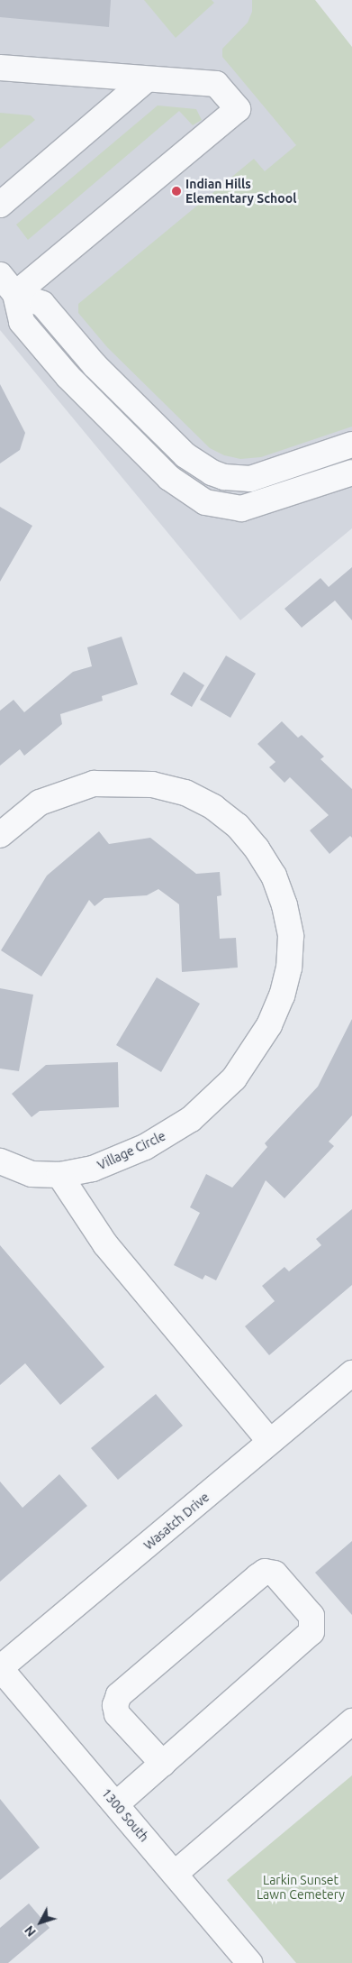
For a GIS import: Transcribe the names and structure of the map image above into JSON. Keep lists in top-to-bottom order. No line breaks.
{"streets":{"street":["Village Circle","Wasatch Drive","1300 South"]},"crossings":[["Wasatch Drive","1300 South"]],"parks":["Larkin Sunset Lawn Cemetery"],"places":["Indian Hills Elementary School"],"north":"bottom left"}
